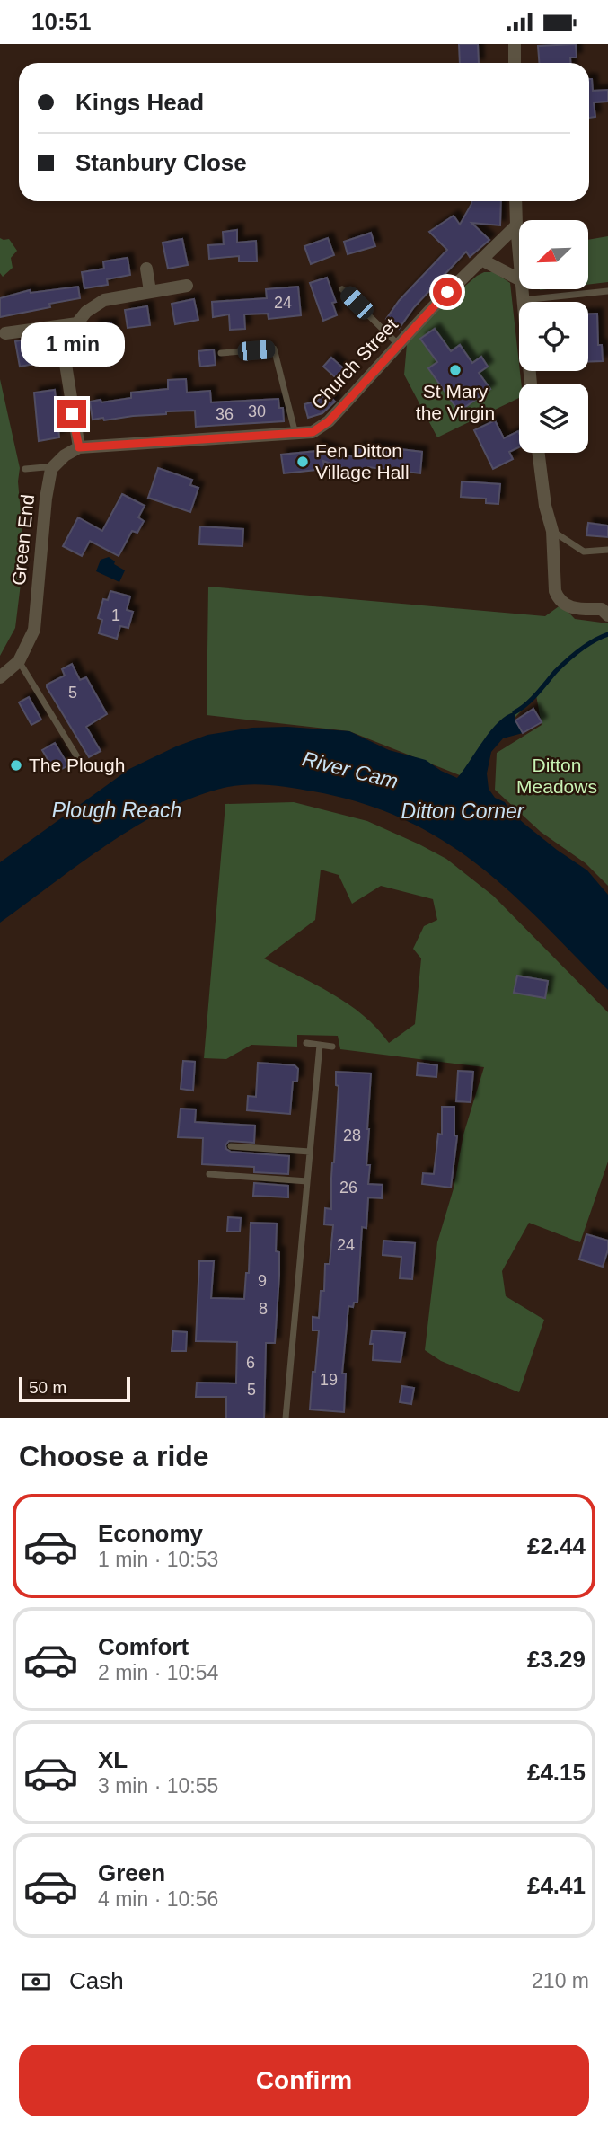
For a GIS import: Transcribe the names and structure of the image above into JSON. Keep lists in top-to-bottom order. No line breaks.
{"streets":{"street":["Church Street","Green End"]},"water":["River Cam","Plough Reach","Ditton Corner"],"parks":["Ditton Meadows"],"places":["St Mary the Virgin","Fen Ditton Village Hall","The Plough"],"house_numbers":["24","30","36","1","5","28","26","24","9","8","6","19","5"],"scale_bar":"50 m","north":"bottom left","page":{"status":"10:51","banner":["Kings Head","Stanbury Close"],"bubble":"1 min","scale":"50 m","heading":"Choose a ride","list":[{"name":"Economy","note":"1 min · 10:53","value":"£2.44"},{"name":"Comfort","note":"2 min · 10:54","value":"£3.29"},{"name":"XL","note":"3 min · 10:55","value":"£4.15"},{"name":"Green","note":"4 min · 10:56","value":"£4.41"}],"pay":["Cash","210 m"],"buttons":"Confirm"}}
